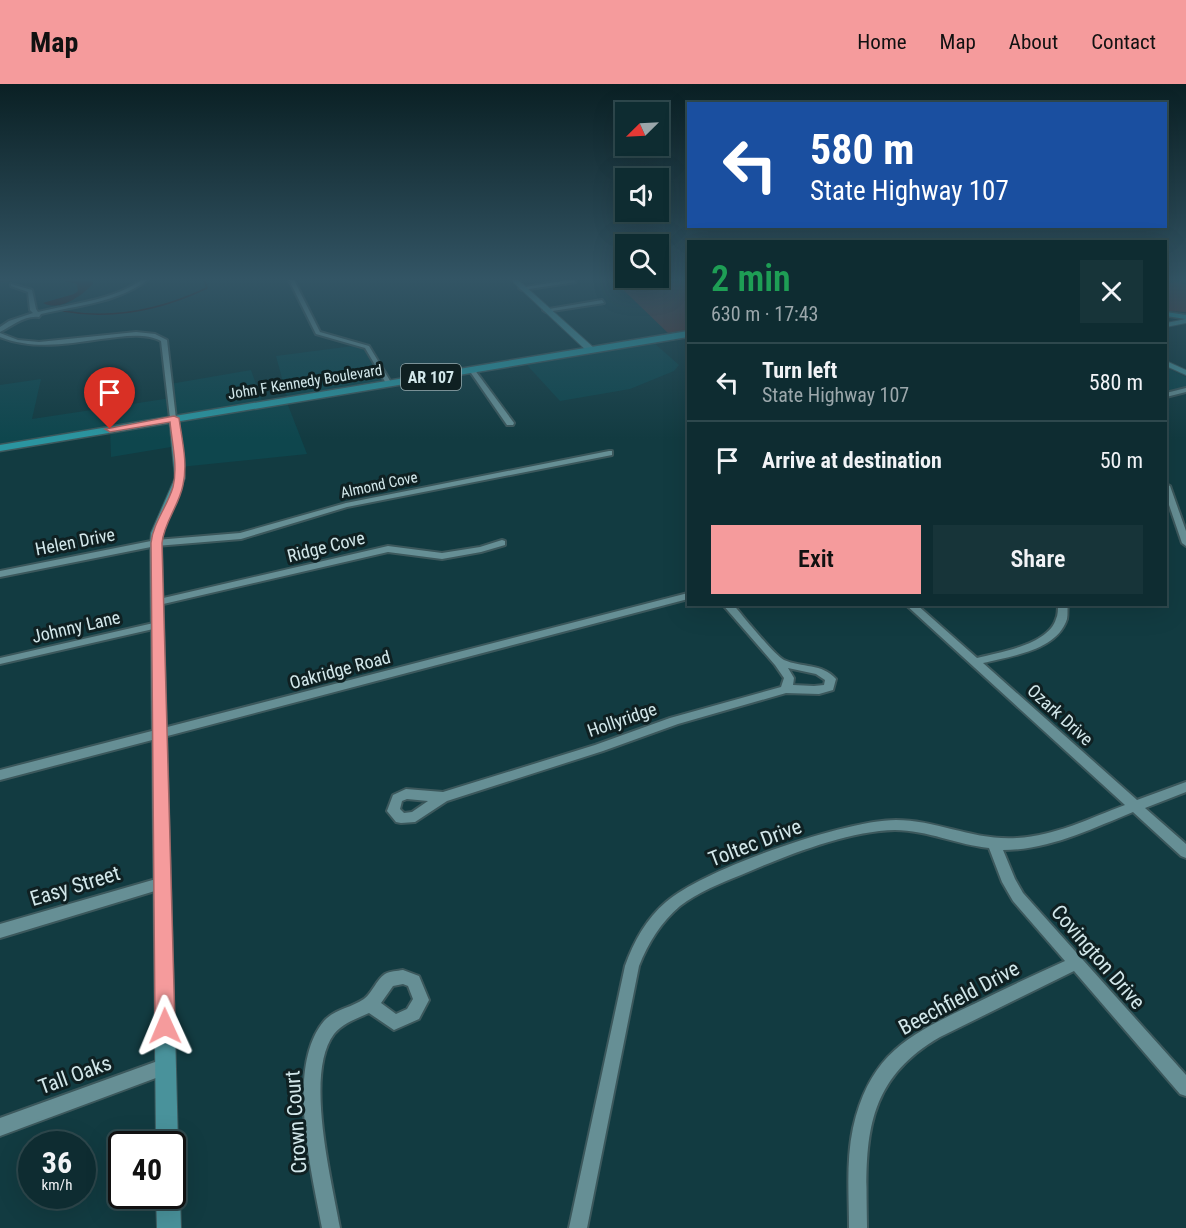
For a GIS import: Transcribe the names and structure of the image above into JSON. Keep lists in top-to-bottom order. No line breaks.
{"streets":{"main road":["AR 107","John F Kennedy Boulevard"],"street":["Almond Cove","Helen Drive","Ridge Cove","Johnny Lane","Oakridge Road","Ozark Drive","Hollyridge","Toltec Drive","Easy Street","Covington Drive","Beechfield Drive","Tall Oaks","Crown Court"]},"crossings":[["AR 107","John F Kennedy Boulevard"],["Almond Cove","Helen Drive"],["Ozark Drive","Toltec Drive"],["Toltec Drive","Covington Drive"],["Covington Drive","Beechfield Drive"]],"north":"bottom left","page":{"header":"Map","nav":["Home","Map","About","Contact"],"turn":["580 m","State Highway 107"],"heading":["2 min","630 m · 17:43"],"list":[{"name":"Turn left","note":"State Highway 107","value":"580 m"},{"name":"Arrive at destination","value":"50 m"}],"buttons":["Exit","Share"],"speed":"36 km/h","limit":"40"}}
